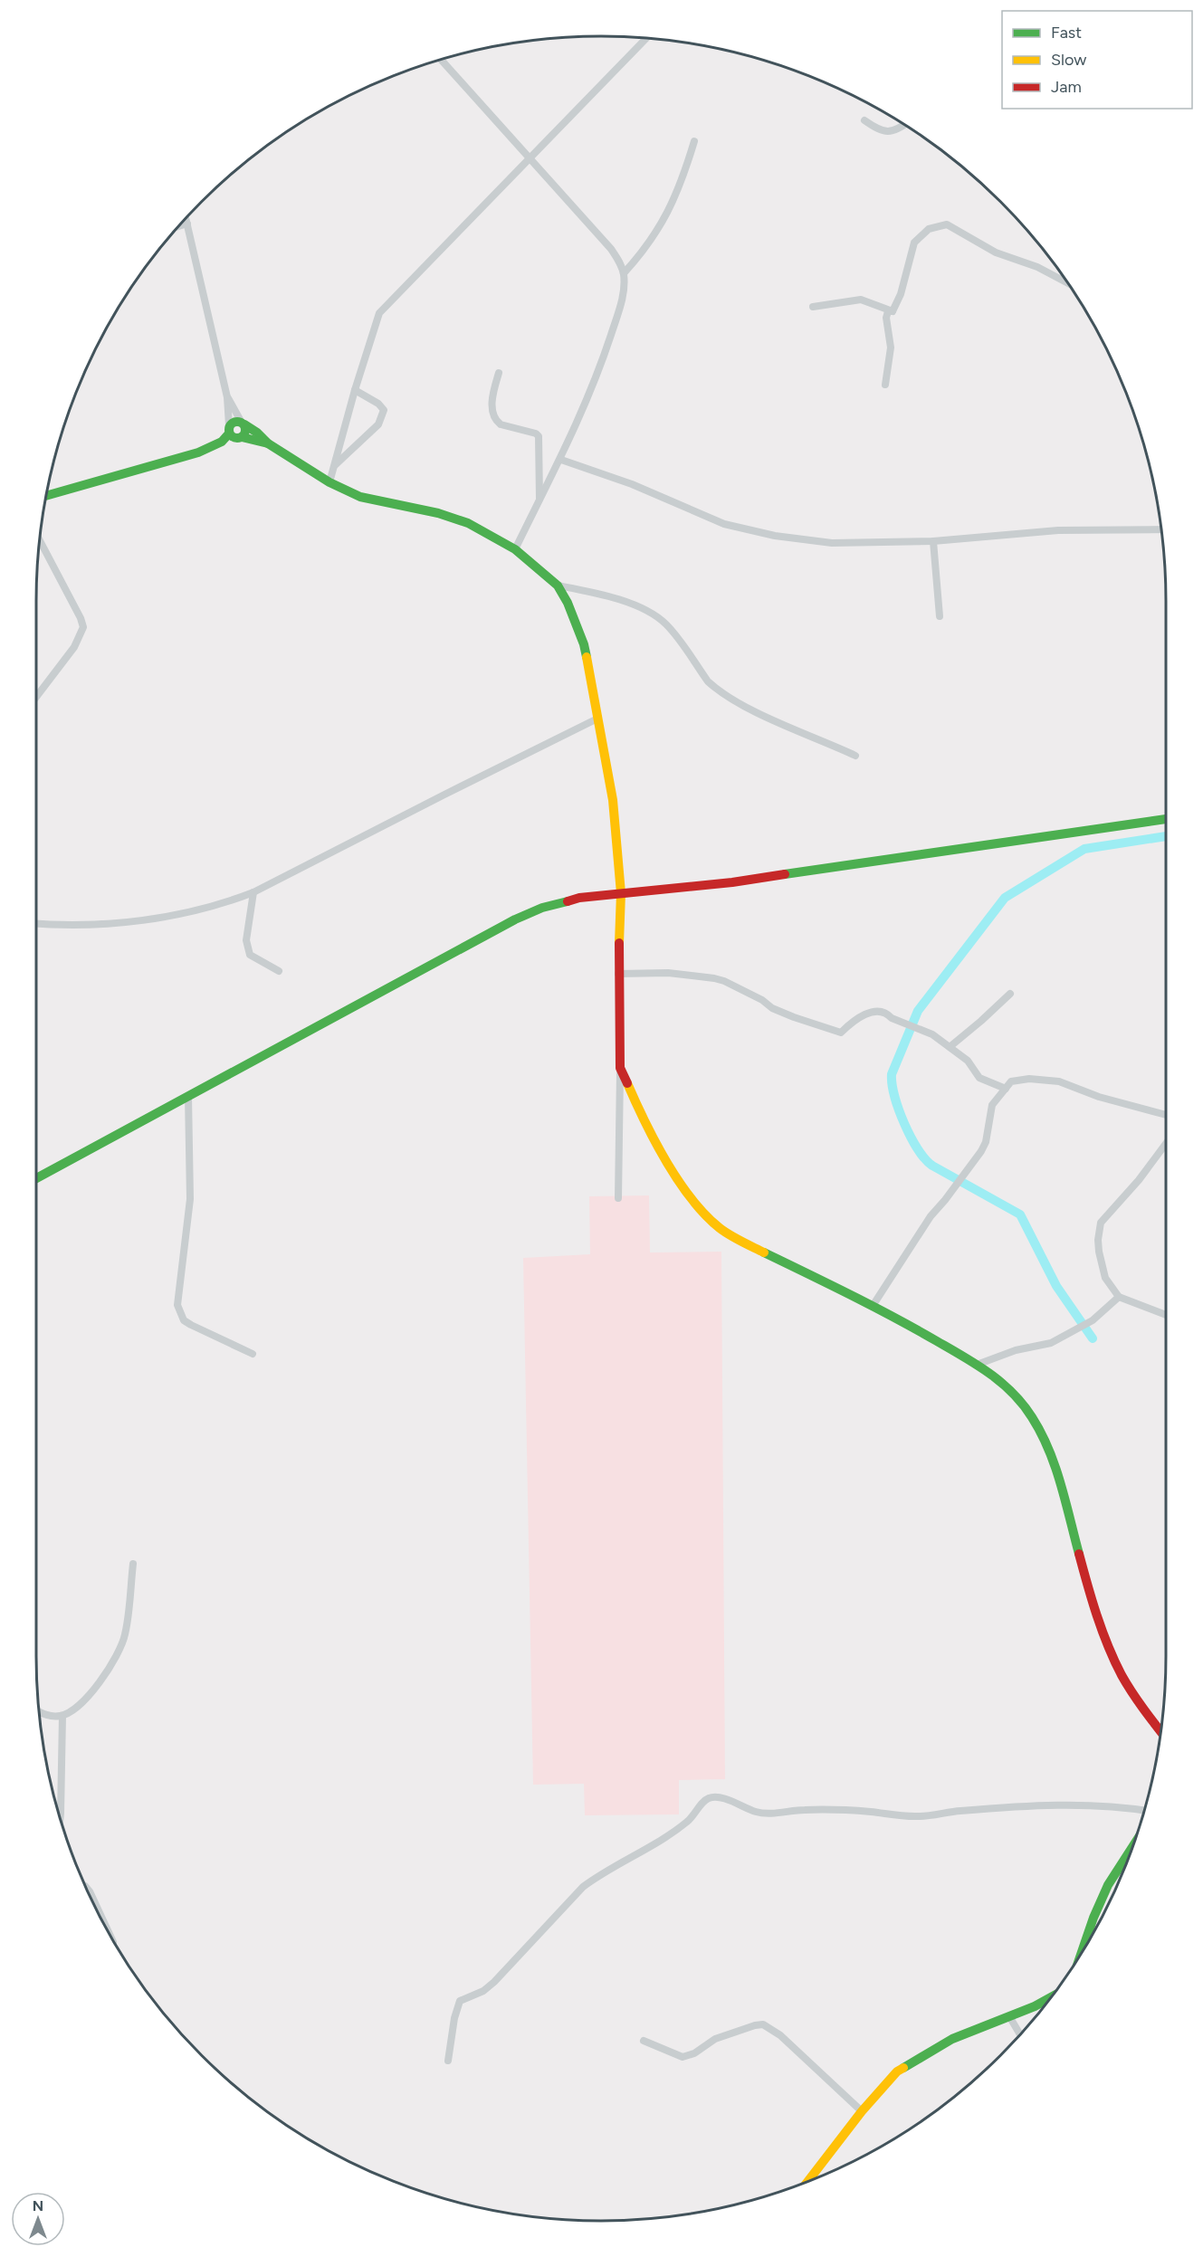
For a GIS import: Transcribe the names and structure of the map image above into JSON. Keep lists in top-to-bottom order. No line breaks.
{"legend":["Fast","Slow","Jam"],"north":"top"}
